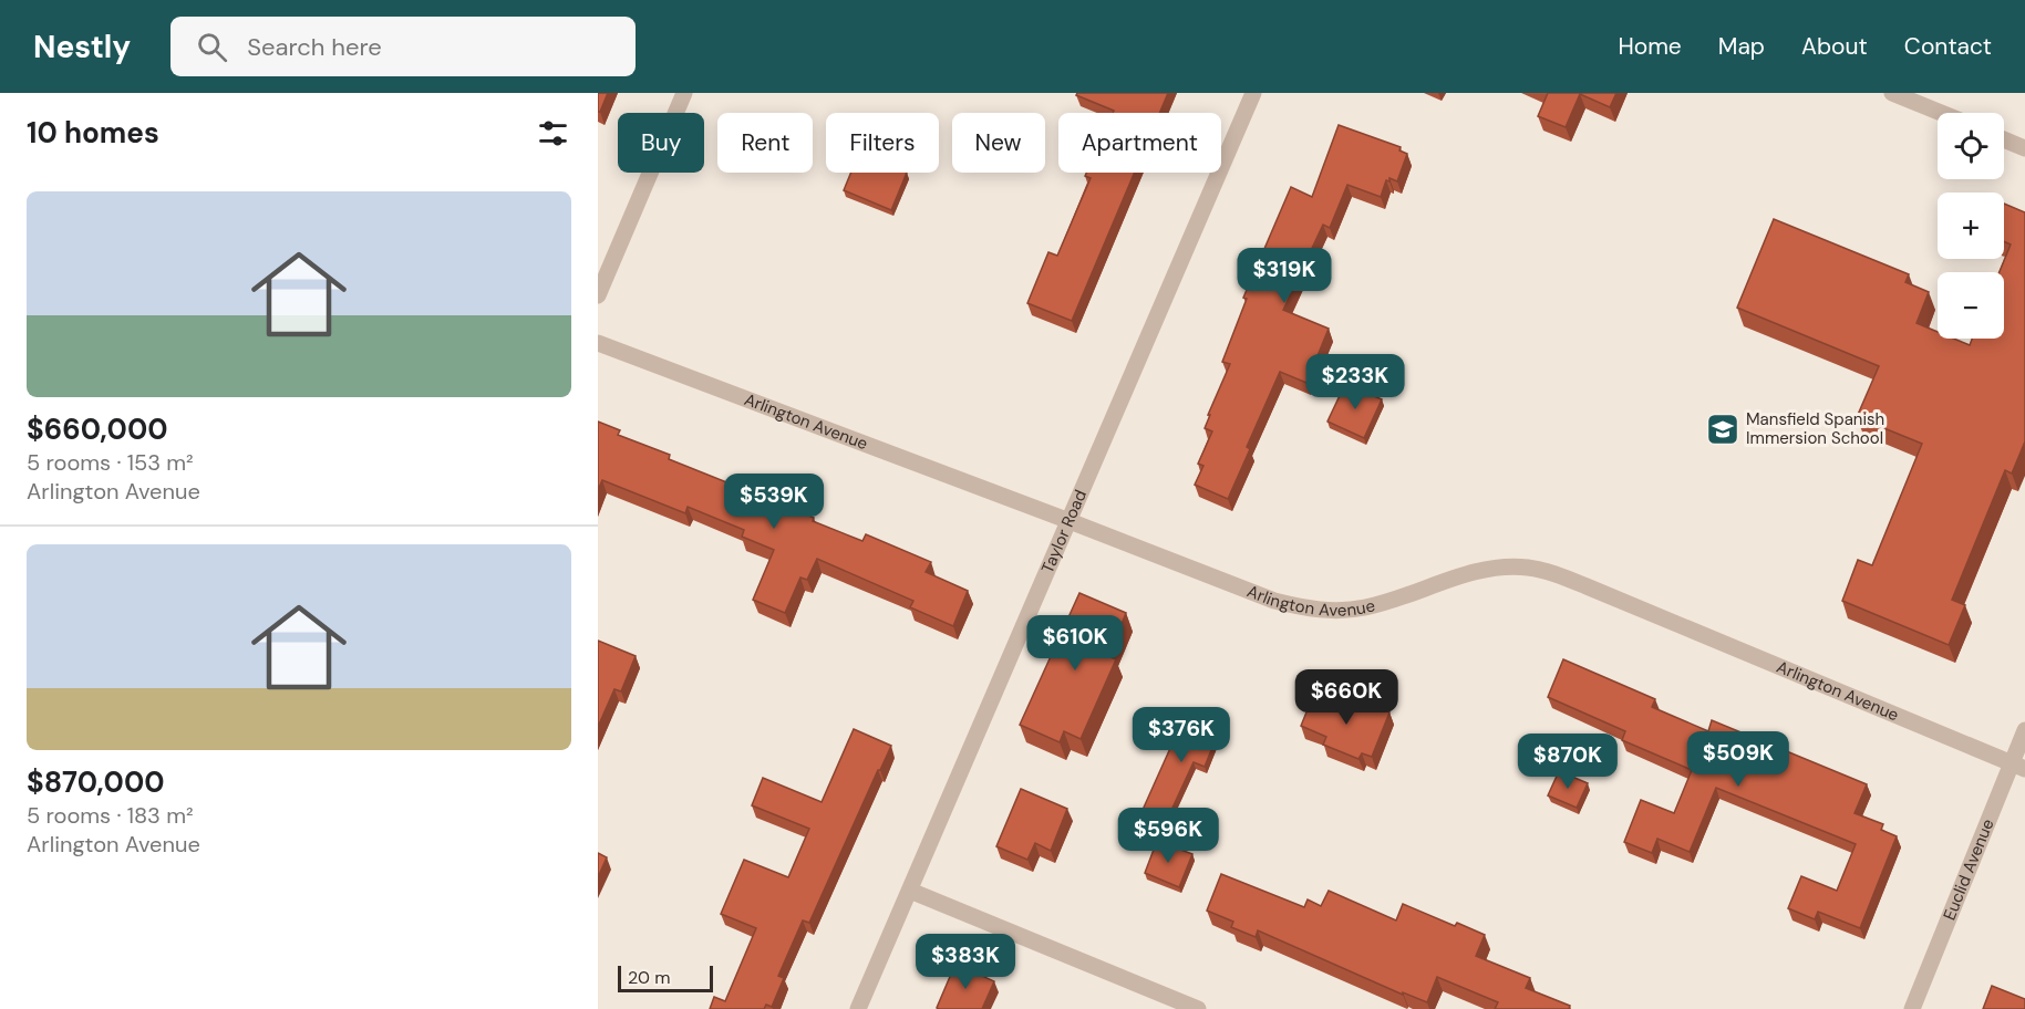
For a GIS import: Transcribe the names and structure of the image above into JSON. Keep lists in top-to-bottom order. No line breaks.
{"streets":{"street":["Arlington Avenue","Taylor Road","Euclid Avenue"]},"crossings":[["Arlington Avenue","Taylor Road"],["Arlington Avenue","Euclid Avenue"]],"places":{"school or university":["Mansfield Spanish Immersion School"]},"scale_bar":"20 m","page":{"header":"Nestly","search":"Search here","nav":["Home","Map","About","Contact"],"heading":"10 homes","map_buttons":["+","−"],"chip":["Buy","Rent","Filters","New","Apartment"],"list":[{"name":"$660,000","note":"5 rooms · 153 m² · Arlington Avenue"},{"name":"$870,000","note":"5 rooms · 183 m² · Arlington Avenue"}],"price":["$319K","$233K","$539K","$610K","$660K","$376K","$509K","$870K","$596K","$383K"],"scale":"20 m"}}
